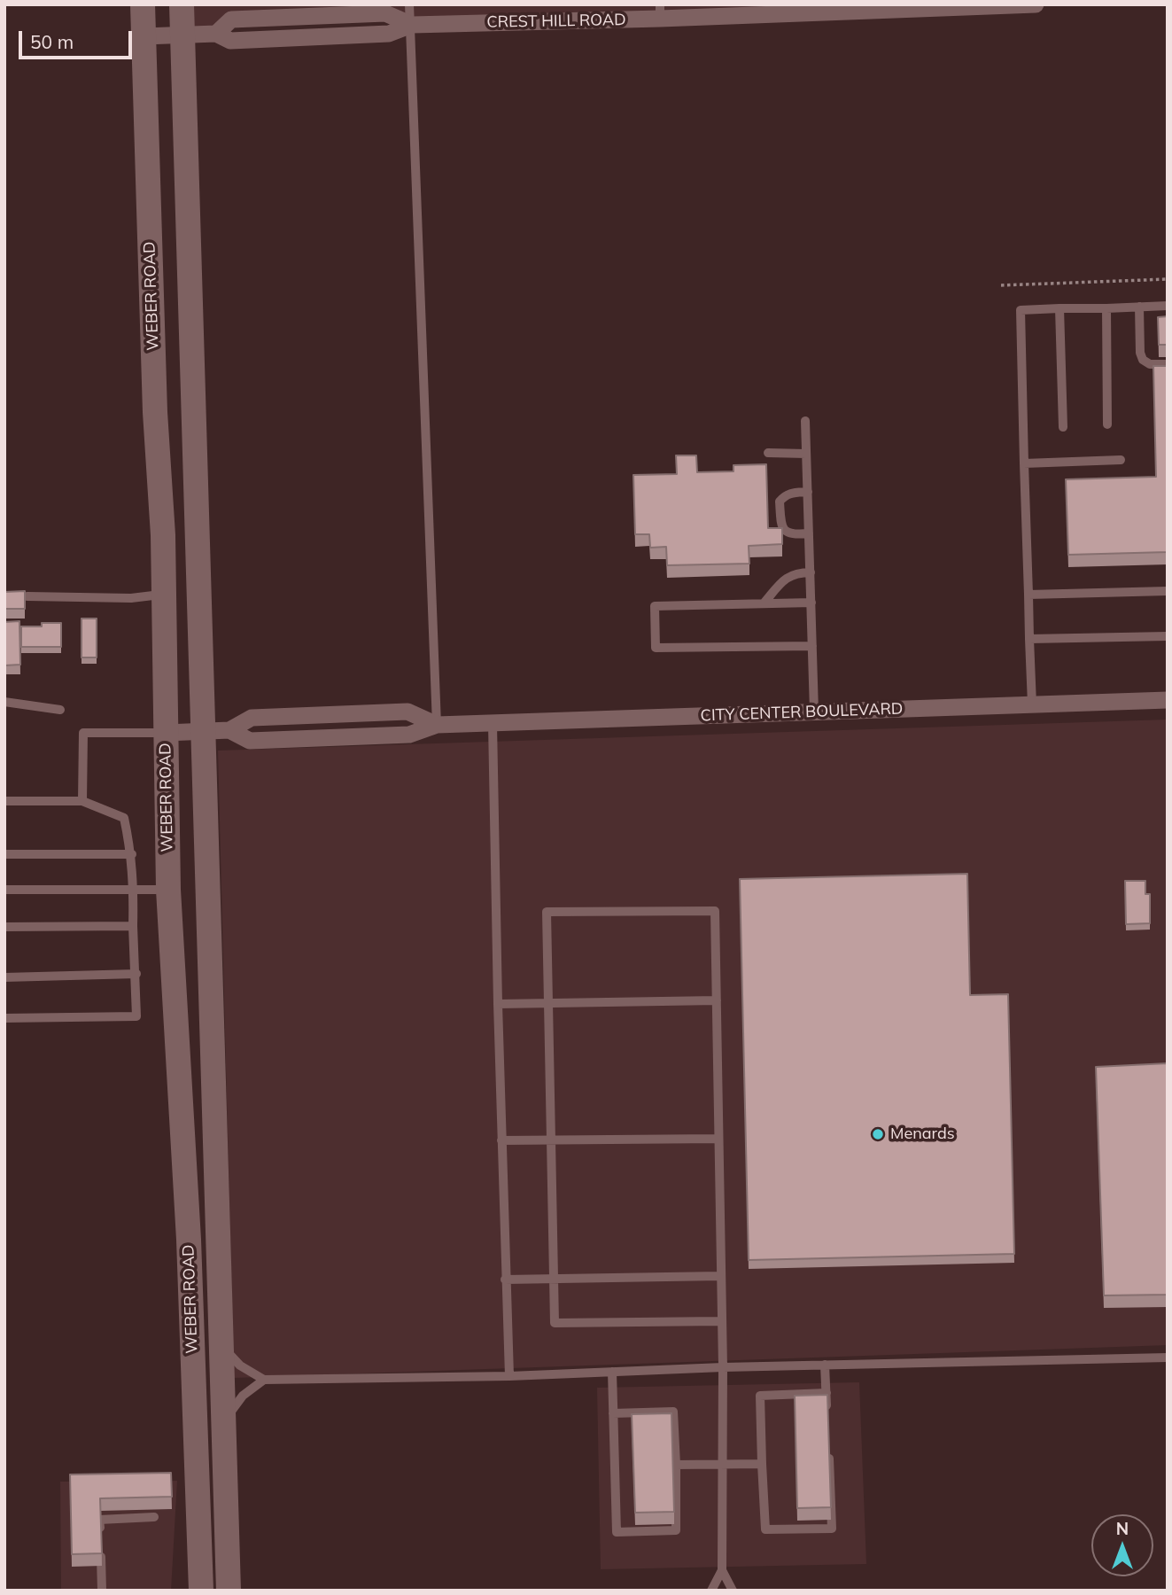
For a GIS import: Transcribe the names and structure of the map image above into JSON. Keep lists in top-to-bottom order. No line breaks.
{"streets":{"main road":["WEBER ROAD"],"street":["CREST HILL ROAD","CITY CENTER BOULEVARD"]},"crossings":[["CREST HILL ROAD","WEBER ROAD"],["WEBER ROAD","CITY CENTER BOULEVARD"]],"places":["Menards"],"scale_bar":"50 m","north":"top"}
